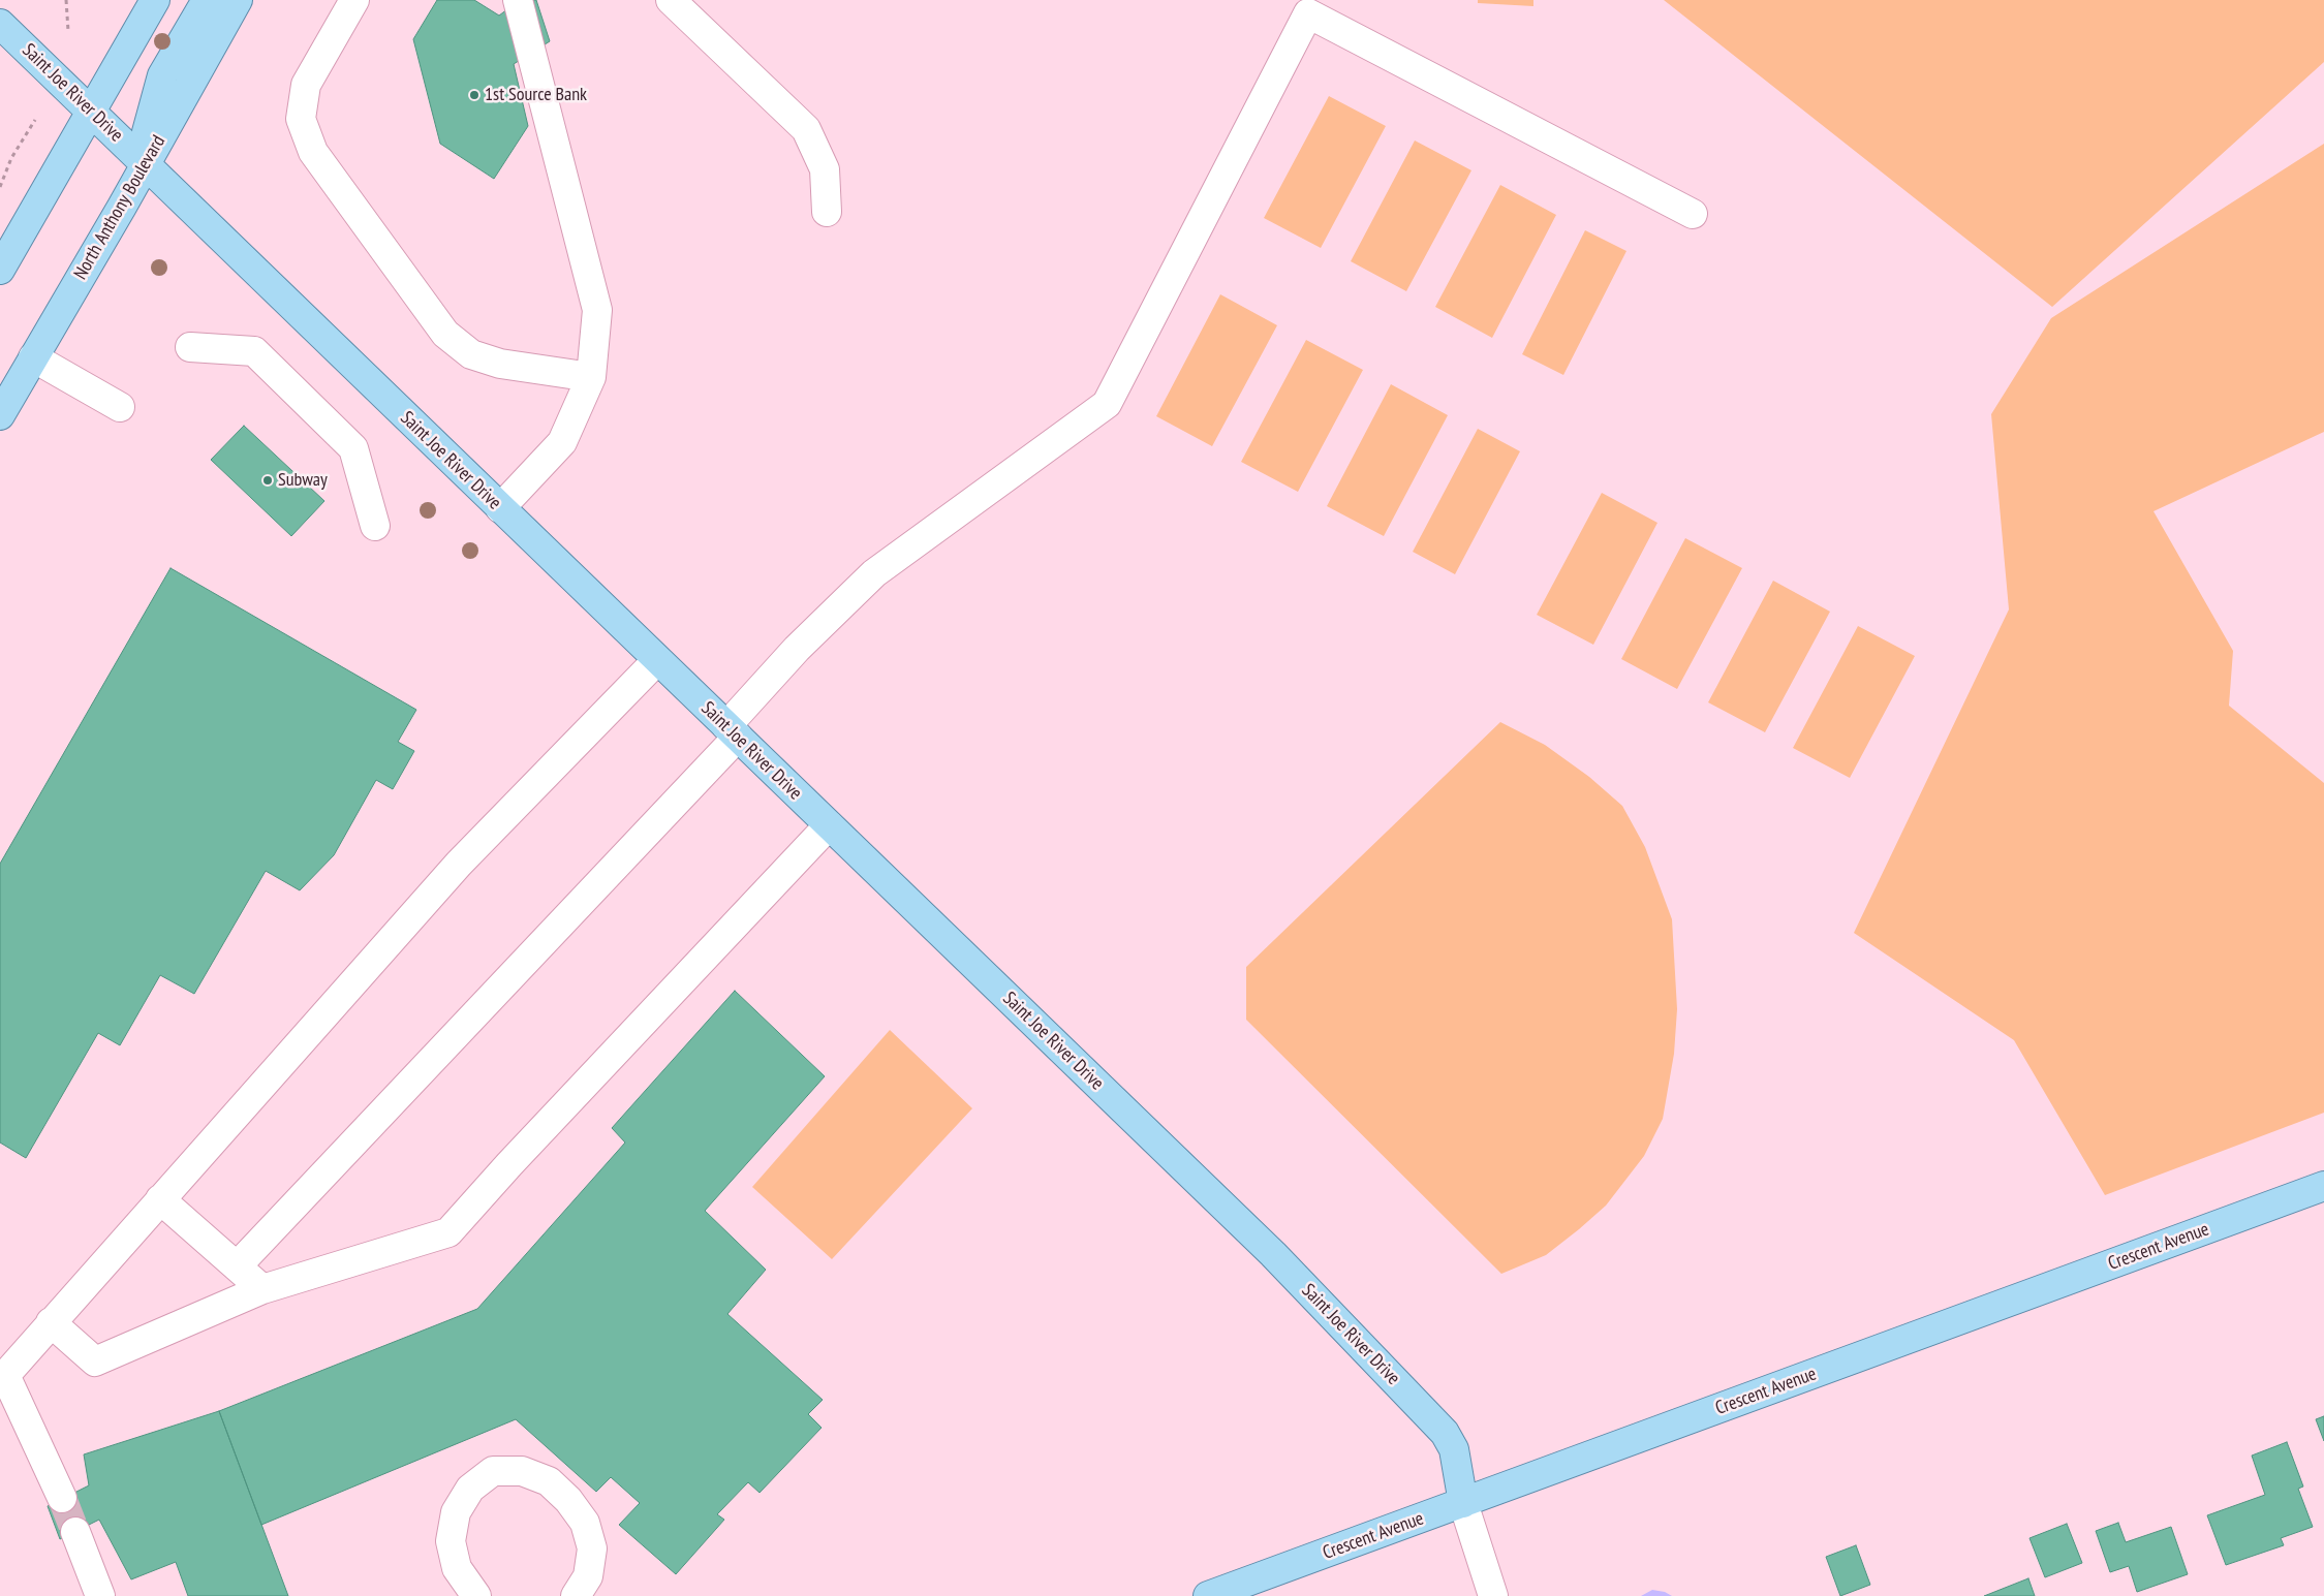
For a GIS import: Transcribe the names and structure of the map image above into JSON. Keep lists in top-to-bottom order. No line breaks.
{"streets":{"main road":["Saint Joe River Drive","North Anthony Boulevard","Crescent Avenue"]},"crossings":[["Saint Joe River Drive","North Anthony Boulevard"],["Saint Joe River Drive","Crescent Avenue"]],"places":["1st Source Bank","Subway"]}
